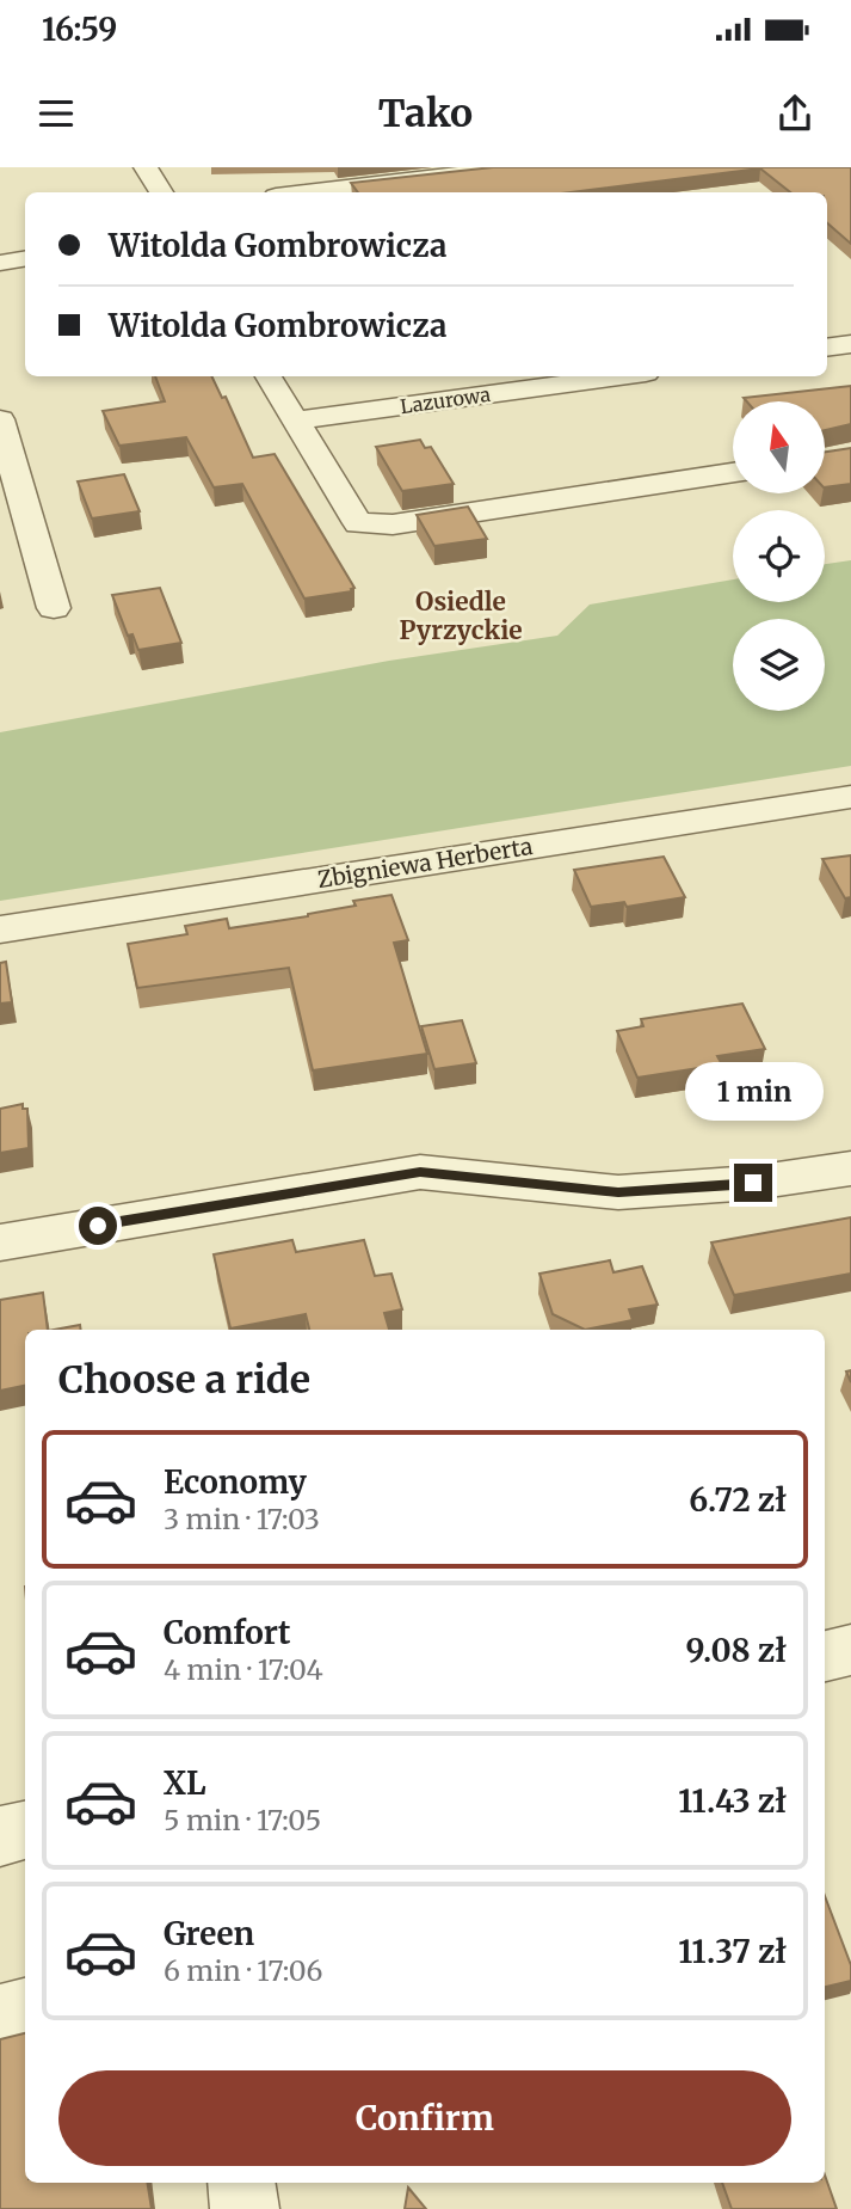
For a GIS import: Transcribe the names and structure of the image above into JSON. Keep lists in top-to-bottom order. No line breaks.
{"streets":{"street":["Lazurowa","Zbigniewa Herberta"]},"districts":["Osiedle Pyrzyckie"],"north":"top","page":{"status":"16:59","header":"Tako","banner":["Witolda Gombrowicza","Witolda Gombrowicza"],"bubble":"1 min","heading":"Choose a ride","list":[{"name":"Economy","note":"3 min · 17:03","value":"6.72 zł"},{"name":"Comfort","note":"4 min · 17:04","value":"9.08 zł"},{"name":"XL","note":"5 min · 17:05","value":"11.43 zł"},{"name":"Green","note":"6 min · 17:06","value":"11.37 zł"}],"buttons":"Confirm"}}
